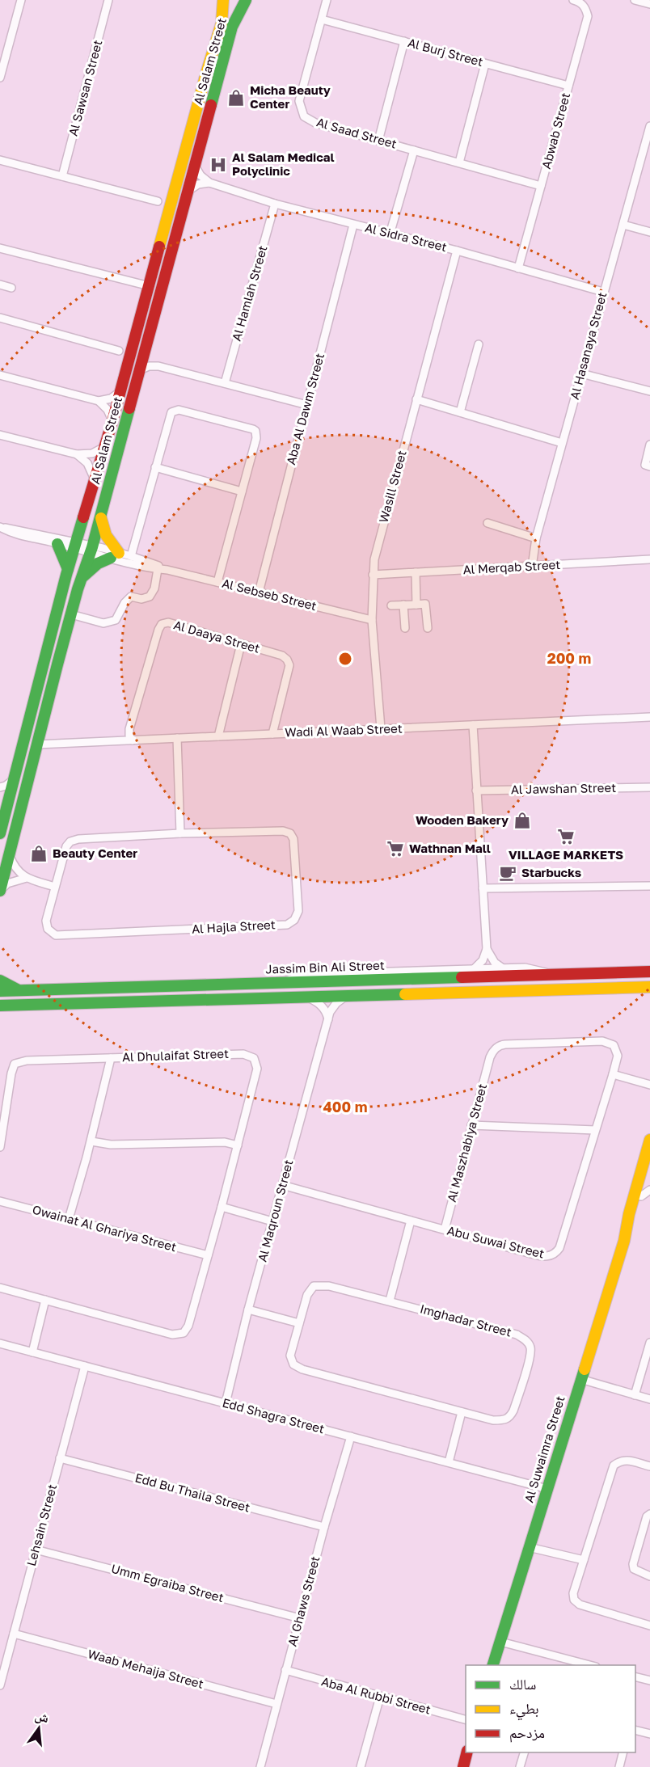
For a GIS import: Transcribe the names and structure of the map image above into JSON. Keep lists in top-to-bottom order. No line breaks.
{"streets":{"street":["Al Burj Street","Al Salam Street","Al Sawsan Street","Abwab Street","Al Saad Street","Al Sidra Street","Al Hamlah Street","Al Hasanaya Street","Aba Al Dawm Street","Wasill Street","Al Merqab Street","Al Sebseb Street","Al Daaya Street","Wadi Al Waab Street","Al Jawshan Street","Al Hajla Street","Jassim Bin Ali Street","Al Dhulaifat Street","Al Maszhabiya Street","Al Maqroun Street","Owainat Al Ghariya Street","Abu Suwai Street","Imghadar Street","Edd Shagra Street","Al Suwaimra Street","Edd Bu Thaila Street","Lehsain Street","Umm Egraiba Street","Al Ghaws Street","Waab Mehaija Street","Aba Al Rubbi Street"]},"crossings":[["Al Burj Street","Abwab Street"],["Al Burj Street","Al Saad Street"],["Al Salam Street","Al Sebseb Street"],["Al Salam Street","Wadi Al Waab Street"],["Abwab Street","Al Saad Street"],["Abwab Street","Al Sidra Street"],["Al Saad Street","Al Sidra Street"],["Al Sidra Street","Al Hamlah Street"],["Al Sidra Street","Al Hasanaya Street"],["Al Sidra Street","Aba Al Dawm Street"],["Al Sidra Street","Wasill Street"],["Al Hasanaya Street","Al Merqab Street"],["Aba Al Dawm Street","Al Sebseb Street"],["Wasill Street","Al Merqab Street"],["Wasill Street","Al Sebseb Street"],["Wasill Street","Wadi Al Waab Street"],["Al Daaya Street","Wadi Al Waab Street"],["Al Dhulaifat Street","Owainat Al Ghariya Street"],["Al Maszhabiya Street","Abu Suwai Street"],["Al Maqroun Street","Abu Suwai Street"],["Al Maqroun Street","Edd Shagra Street"],["Edd Shagra Street","Al Suwaimra Street"],["Edd Shagra Street","Lehsain Street"],["Edd Shagra Street","Al Ghaws Street"],["Edd Bu Thaila Street","Lehsain Street"],["Edd Bu Thaila Street","Al Ghaws Street"],["Lehsain Street","Umm Egraiba Street"],["Lehsain Street","Waab Mehaija Street"],["Umm Egraiba Street","Al Ghaws Street"],["Al Ghaws Street","Waab Mehaija Street"],["Al Ghaws Street","Aba Al Rubbi Street"]],"places":{"shop":["Micha Beauty Center","Wooden Bakery","Beauty Center"],"hospital":["Al Salam Medical Polyclinic"],"supermarket":["VILLAGE MARKETS","Wathnan Mall"],"cafe":["Starbucks"]},"legend":["سالك","بطيء","مزدحم"],"north":"top","rings":["200 m","400 m"]}
